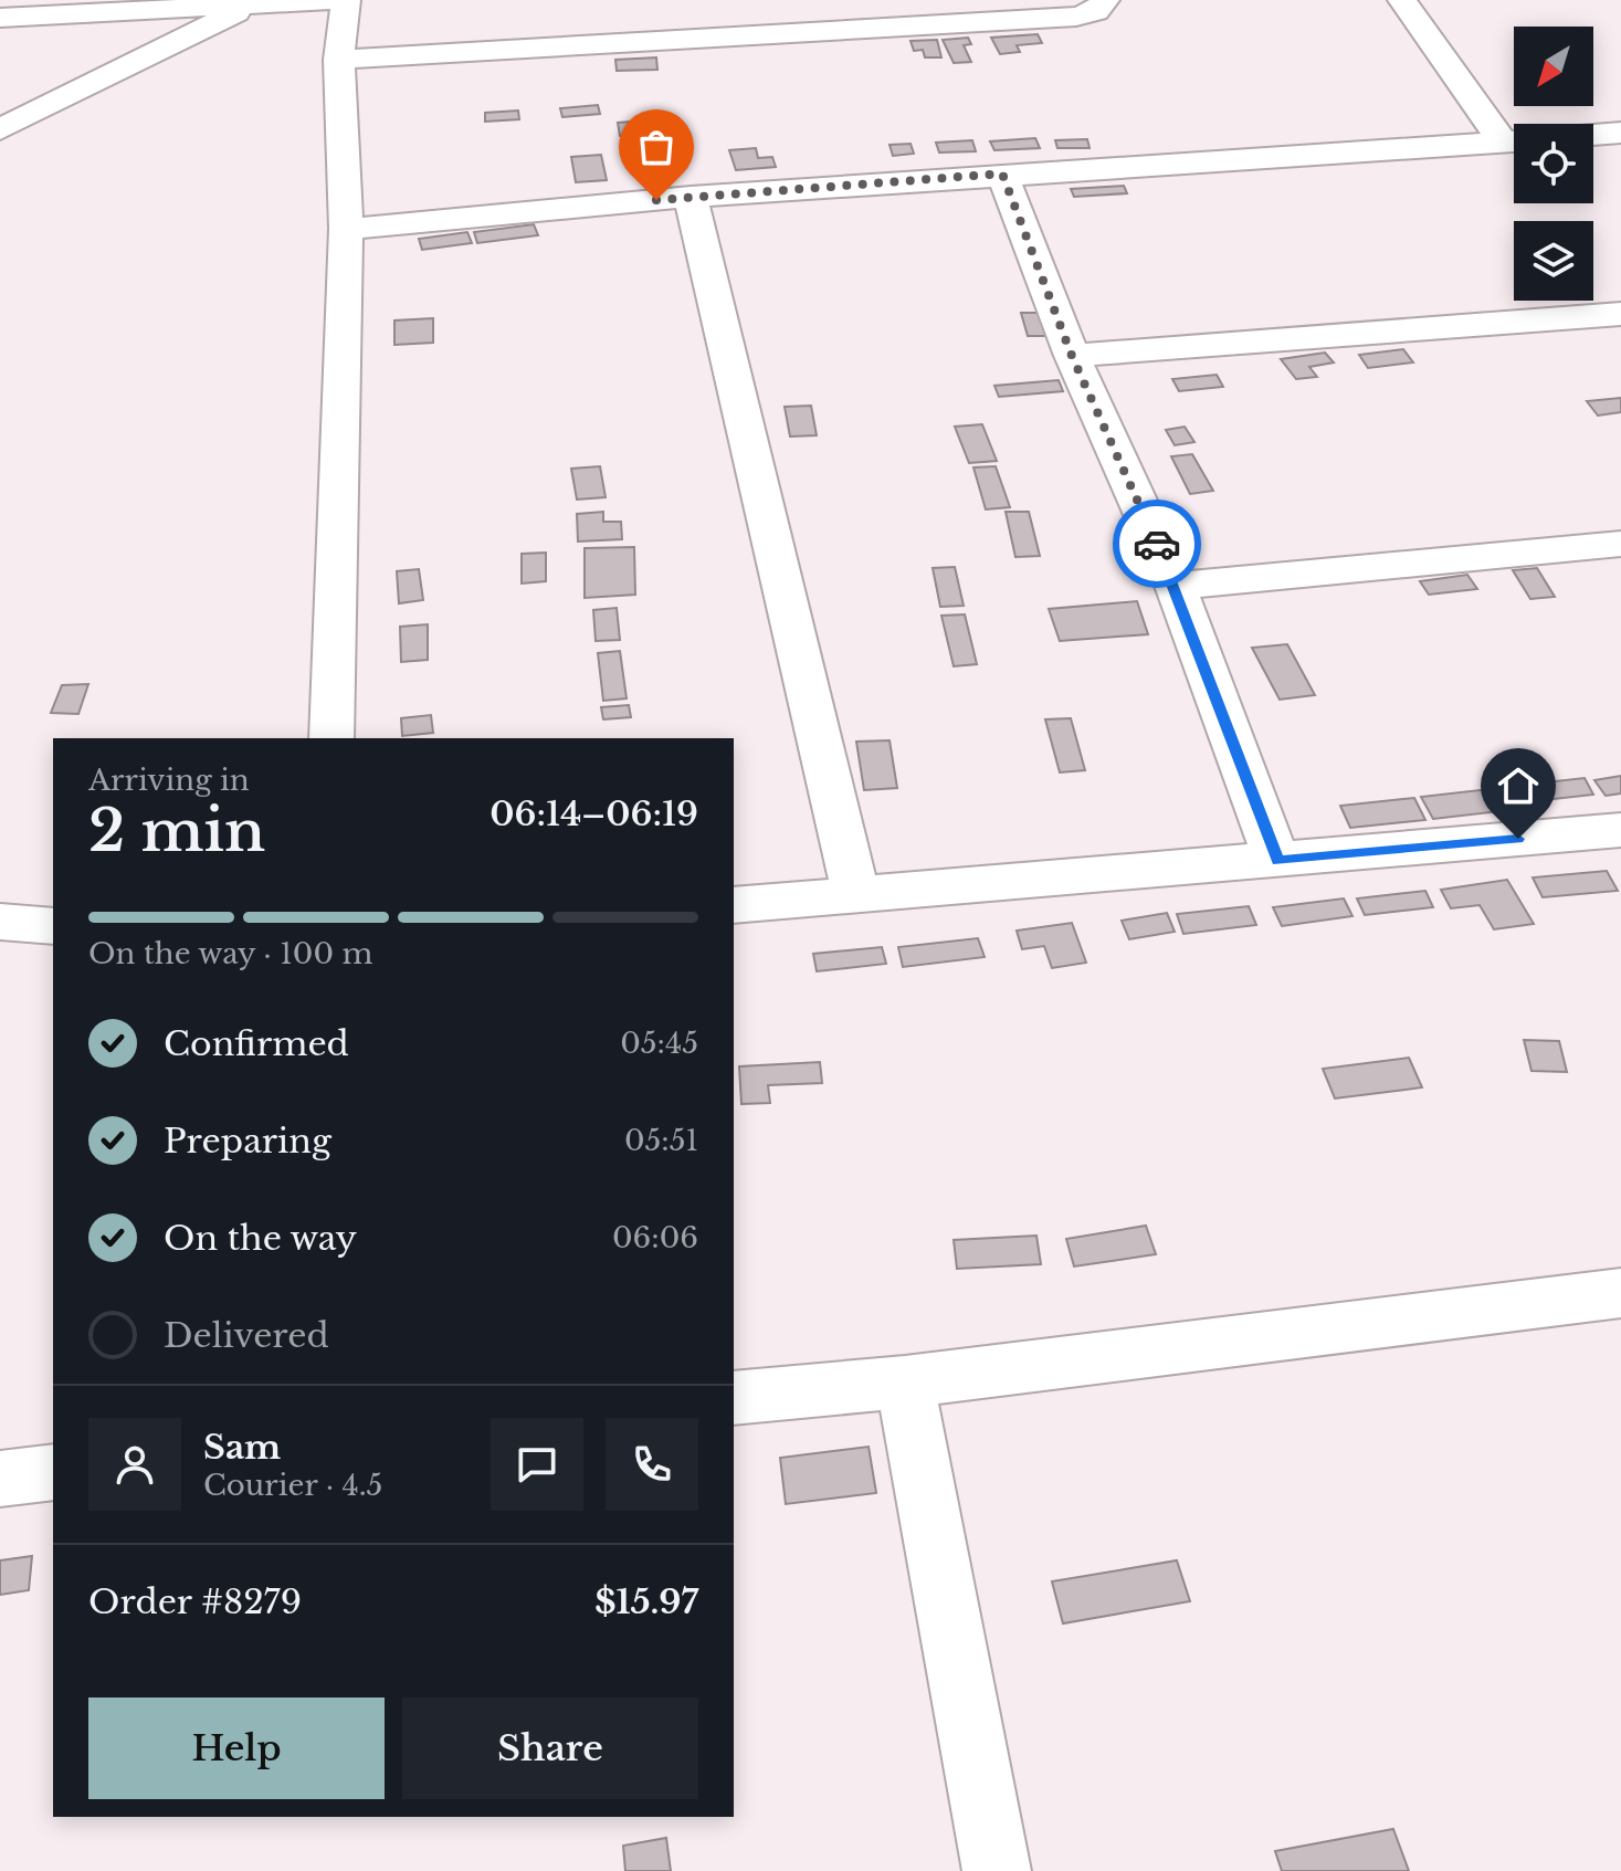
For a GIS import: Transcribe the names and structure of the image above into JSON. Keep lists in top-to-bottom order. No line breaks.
{"north":"bottom left","page":{"heading":["2 min","Arriving in","06:14–06:19"],"panel":["Sam","Courier · 4.5","Order #8279","$15.97"],"bar":"On the way · 100 m","list":[["Confirmed","05:45"],["Preparing","05:51"],["On the way","06:06"],"Delivered"],"buttons":["Help","Share"]}}
